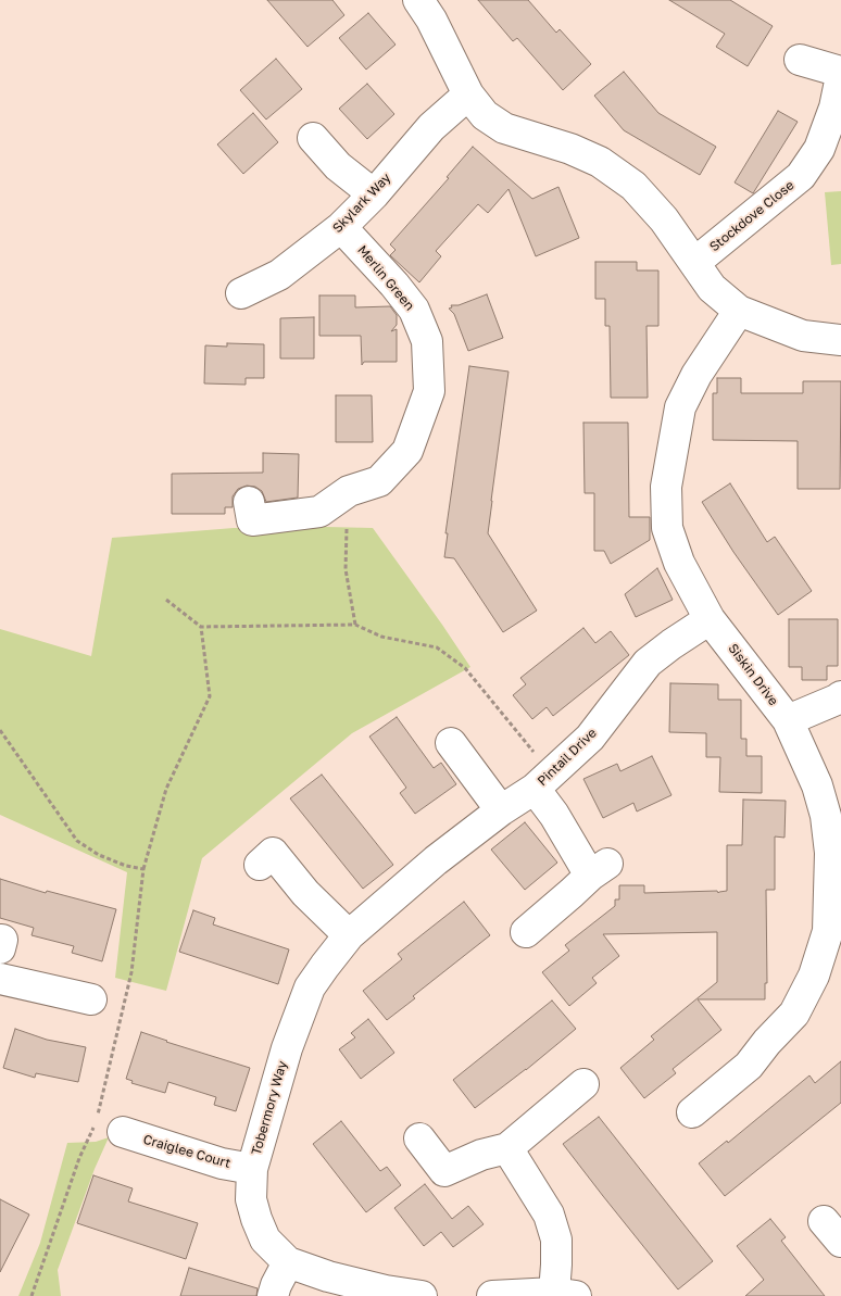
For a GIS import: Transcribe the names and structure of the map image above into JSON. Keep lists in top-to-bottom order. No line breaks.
{"streets":{"street":["Skylark Way","Stockdove Close","Merlin Green","Siskin Drive","Pintail Drive","Tobermory Way","Craiglee Court"]},"crossings":[["Skylark Way","Merlin Green"],["Siskin Drive","Pintail Drive"],["Pintail Drive","Tobermory Way"],["Tobermory Way","Craiglee Court"]]}
